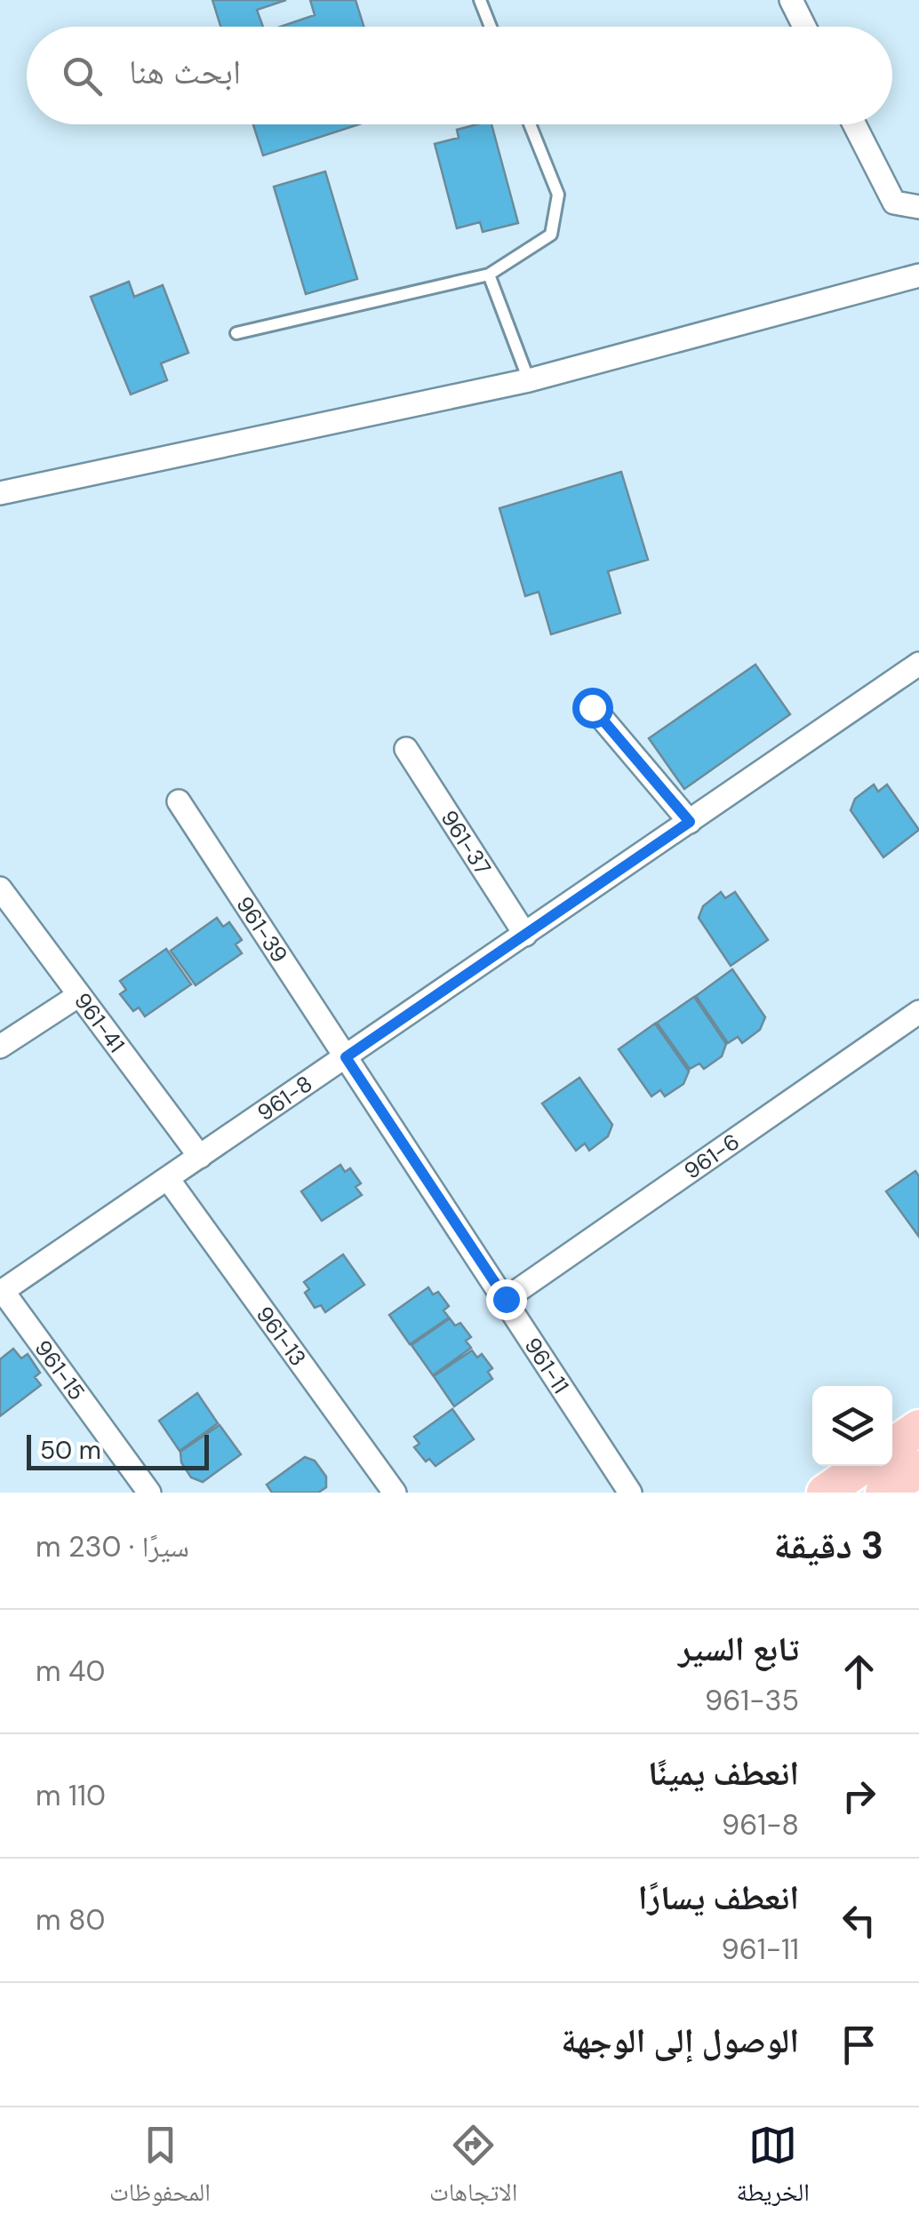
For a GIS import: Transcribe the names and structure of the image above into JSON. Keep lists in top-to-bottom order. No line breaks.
{"streets":{"street":["961-37","961-39","961-41","961-8","961-6","961-13","961-11","961-15"]},"crossings":[["961-37","961-8"],["961-39","961-8"],["961-39","961-11"],["961-41","961-8"],["961-8","961-13"],["961-8","961-11"],["961-8","961-15"],["961-6","961-11"]],"scale_bar":"50 m","page":{"search":"ابحث هنا","scale":"50 m","heading":["3 دقيقة","سيرًا · 230 m"],"list":[["تابع السير","961-35","40 m"],["انعطف يمينًا","961-8","110 m"],["انعطف يسارًا","961-11","80 m"],"الوصول إلى الوجهة"],"nav":["الخريطة","الاتجاهات","المحفوظات"]}}
